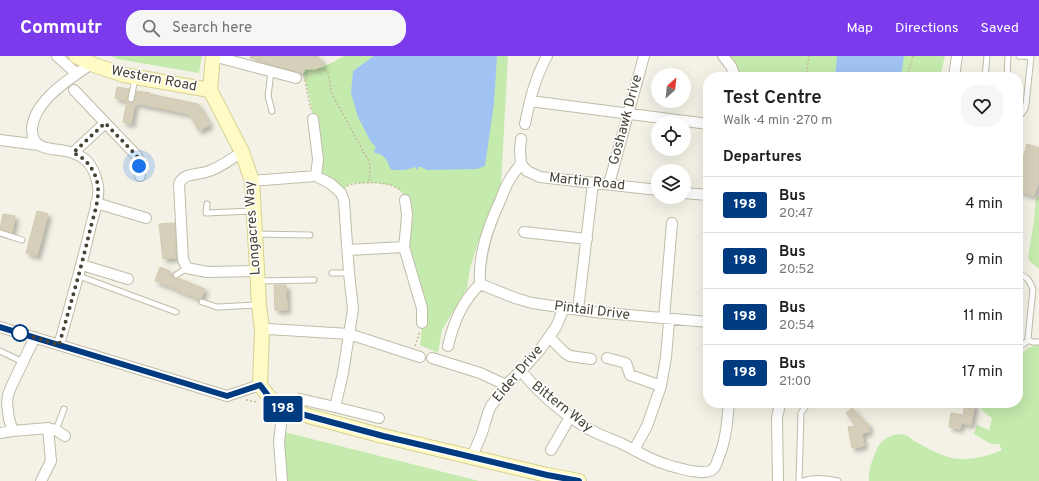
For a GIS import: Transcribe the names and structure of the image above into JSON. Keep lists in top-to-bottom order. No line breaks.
{"streets":{"main road":["Western Road","Longacres Way"],"street":["Goshawk Drive","Martin Road","Pintail Drive","Eider Drive","Bittern Way"]},"crossings":[["Western Road","Longacres Way"],["Goshawk Drive","Martin Road"],["Pintail Drive","Eider Drive"],["Eider Drive","Bittern Way"]],"lines":["bus line 198"],"north":"top right","page":{"header":"Commutr","search":"Search here","nav":["Map","Directions","Saved"],"on_map":"198","heading":[["Test Centre","Walk · 4 min · 270 m"],"Departures"],"list":[{"mark":"198","name":"Bus","note":"20:47","value":"4 min"},{"mark":"198","name":"Bus","note":"20:52","value":"9 min"},{"mark":"198","name":"Bus","note":"20:54","value":"11 min"},{"mark":"198","name":"Bus","note":"21:00","value":"17 min"}]}}
